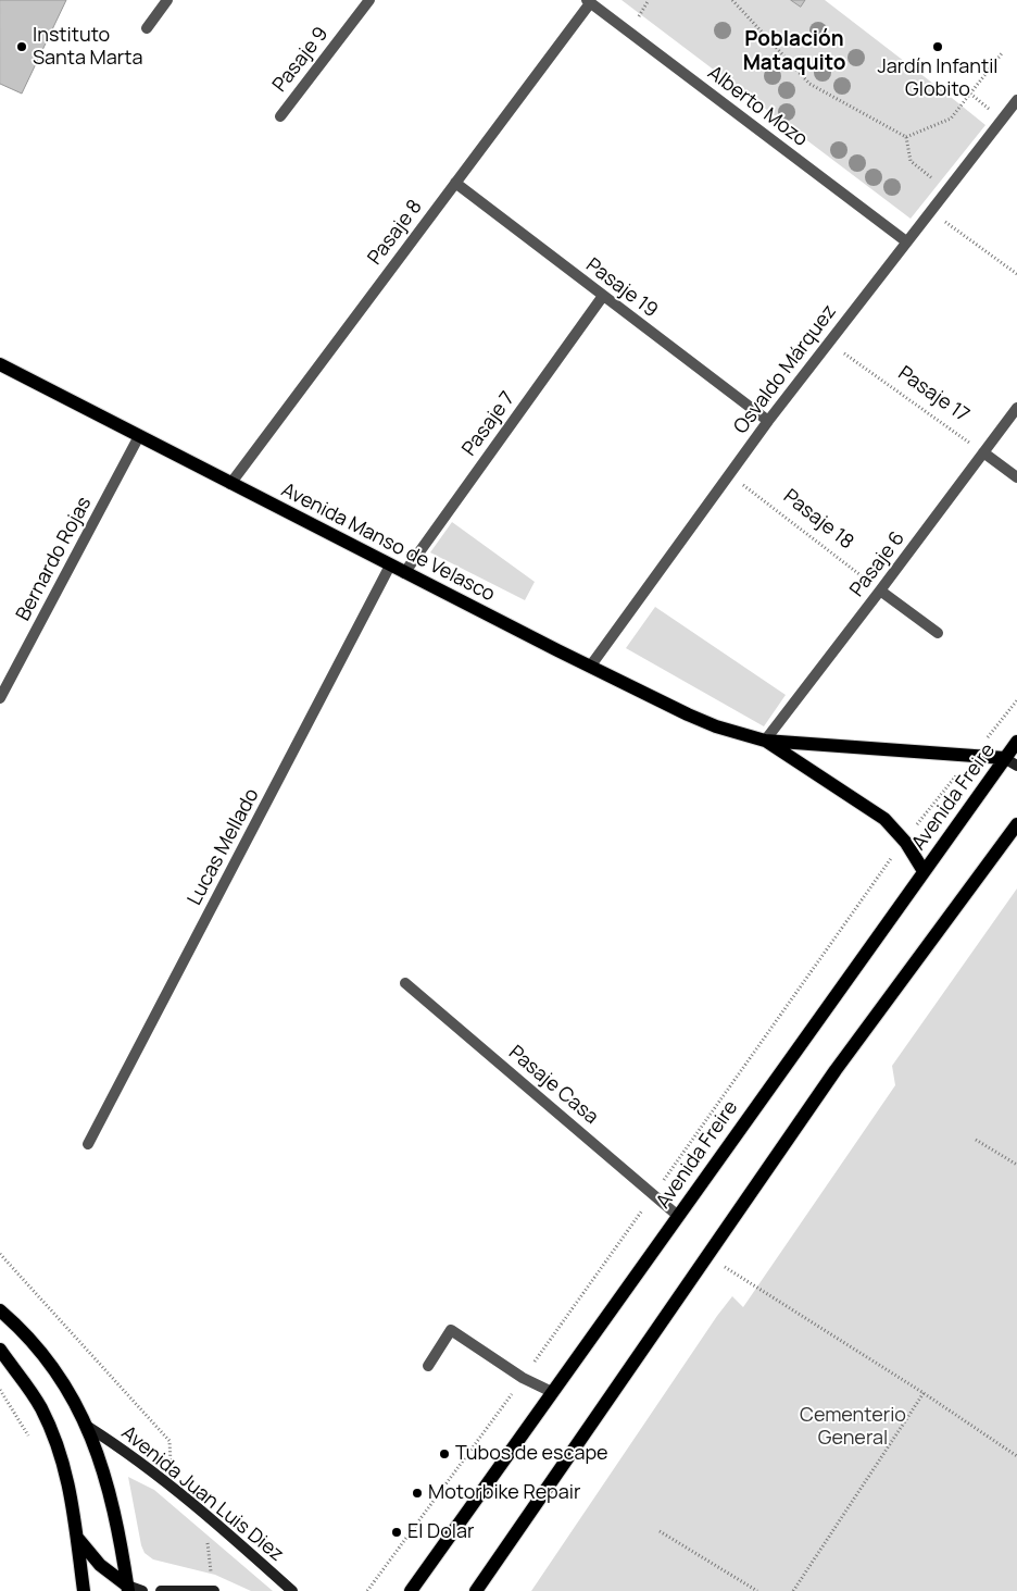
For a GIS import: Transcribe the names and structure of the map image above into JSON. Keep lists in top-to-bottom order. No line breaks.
{"streets":{"main road":["Avenida Manso de Velasco","Avenida Freire","Avenida Juan Luis Diez"],"street":["Pasaje 9","Alberto Mozo","Pasaje 8","Pasaje 19","Osvaldo Márquez","Pasaje 7","Bernardo Rojas","Pasaje 6","Lucas Mellado","Pasaje Casa"],"path":["Pasaje 17","Pasaje 18"]},"crossings":[["Alberto Mozo","Pasaje 8"],["Alberto Mozo","Osvaldo Márquez"],["Pasaje 8","Pasaje 19"],["Pasaje 8","Avenida Manso de Velasco"],["Pasaje 19","Osvaldo Márquez"],["Pasaje 19","Pasaje 7"],["Osvaldo Márquez","Pasaje 17"],["Osvaldo Márquez","Pasaje 18"],["Osvaldo Márquez","Avenida Manso de Velasco"],["Pasaje 17","Pasaje 6"],["Pasaje 7","Avenida Manso de Velasco"],["Pasaje 18","Pasaje 6"],["Avenida Manso de Velasco","Bernardo Rojas"],["Avenida Manso de Velasco","Pasaje 6"],["Avenida Manso de Velasco","Avenida Freire"],["Avenida Manso de Velasco","Lucas Mellado"],["Avenida Freire","Pasaje Casa"]],"districts":["Población Mataquito"],"parks":["Cementerio General"],"places":["Instituto Santa Marta","Jardín Infantil Globito","Tubos de escape","Motorbike Repair","El Dolar"]}
